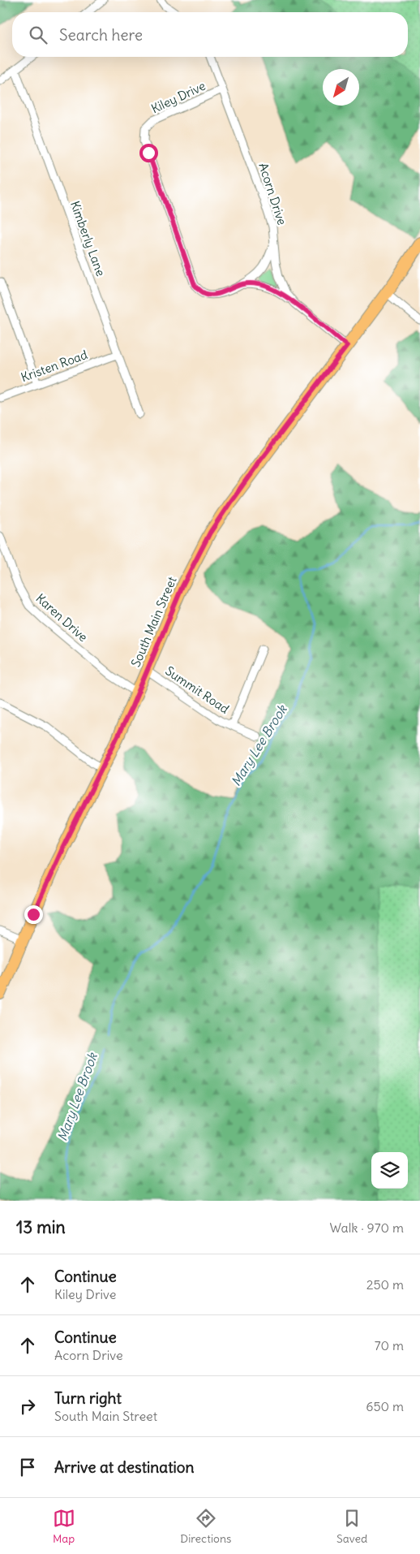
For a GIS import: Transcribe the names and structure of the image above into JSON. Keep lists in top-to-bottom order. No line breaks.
{"streets":{"main road":["South Main Street"],"street":["Kiley Drive","Acorn Drive","Kimberly Lane","Kristen Road","Karen Drive","Summit Road"]},"crossings":[["Kiley Drive","Acorn Drive"],["Acorn Drive","South Main Street"],["Kimberly Lane","Kristen Road"],["Karen Drive","South Main Street"],["South Main Street","Summit Road"]],"water":["Mary Lee Brook"],"north":"bottom left","page":{"search":"Search here","heading":["13 min","Walk · 970 m"],"list":[["Continue","Kiley Drive","250 m"],["Continue","Acorn Drive","70 m"],["Turn right","South Main Street","650 m"],"Arrive at destination"],"nav":["Map","Directions","Saved"]}}
